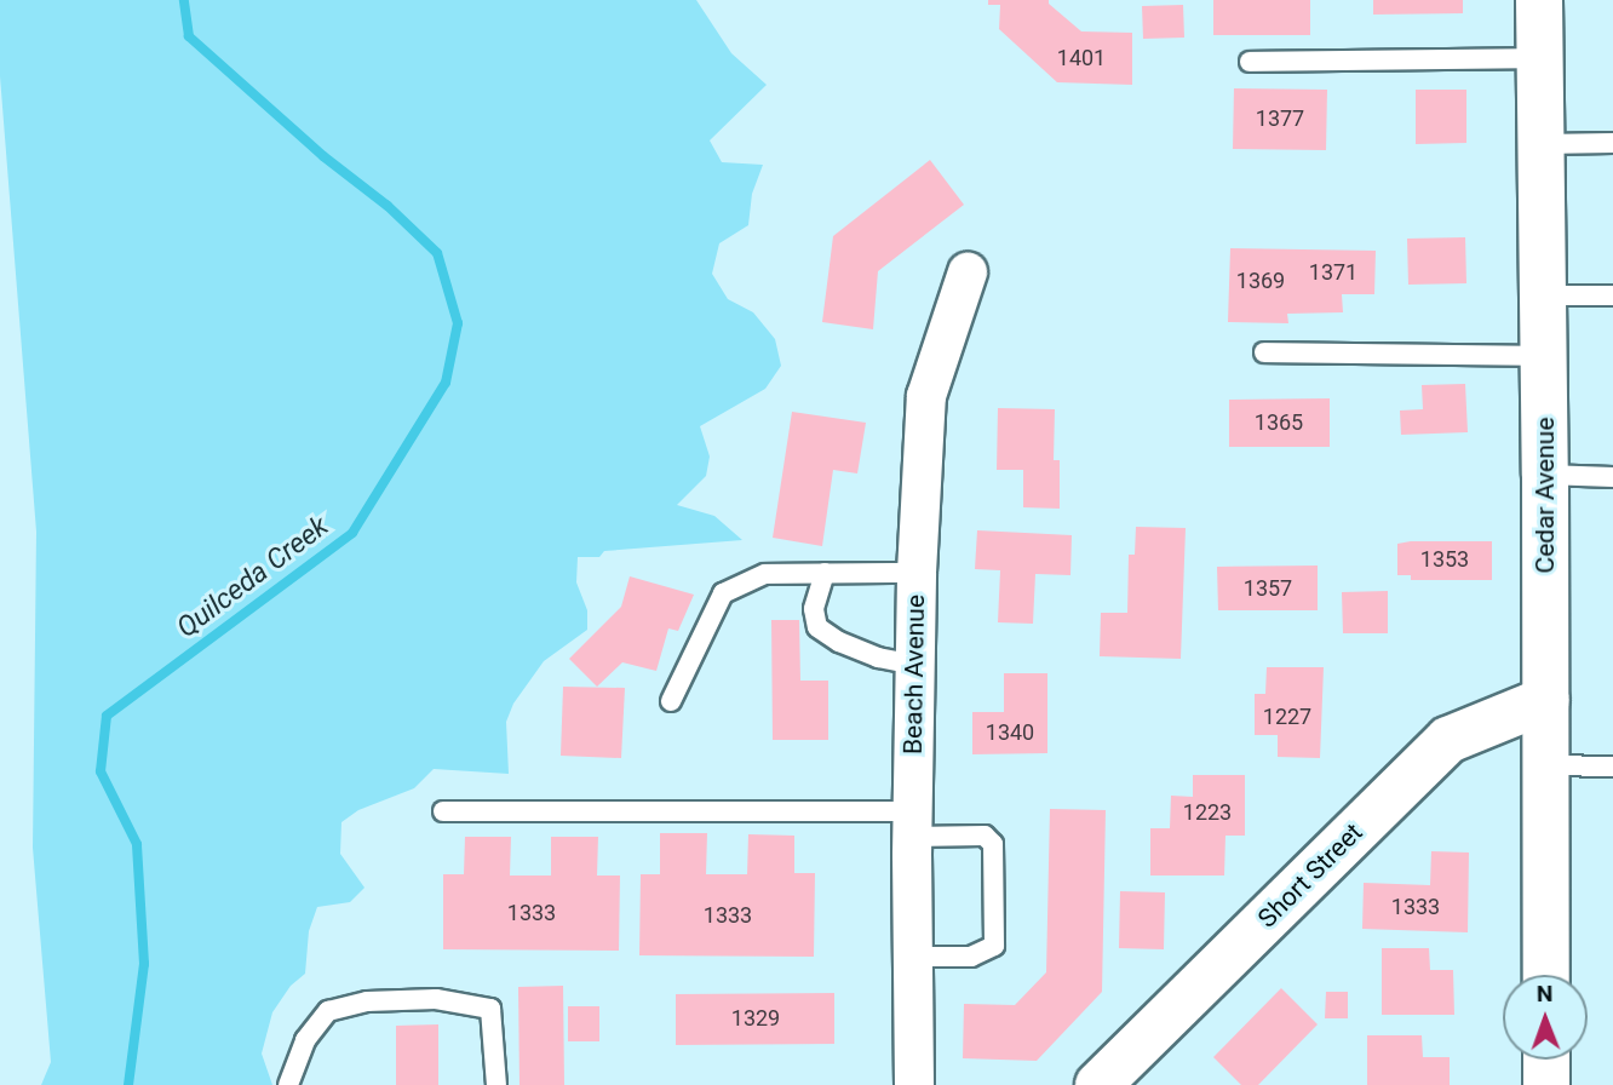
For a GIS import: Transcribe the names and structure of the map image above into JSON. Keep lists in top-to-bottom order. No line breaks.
{"streets":{"street":["Cedar Avenue","Beach Avenue","Short Street"]},"crossings":[["Cedar Avenue","Short Street"]],"water":["Quilceda Creek"],"house_numbers":["1401","1377","1371","1369","1365","1353","1357","1227","1340","1223","1333","1333","1333","1329"],"north":"top"}
